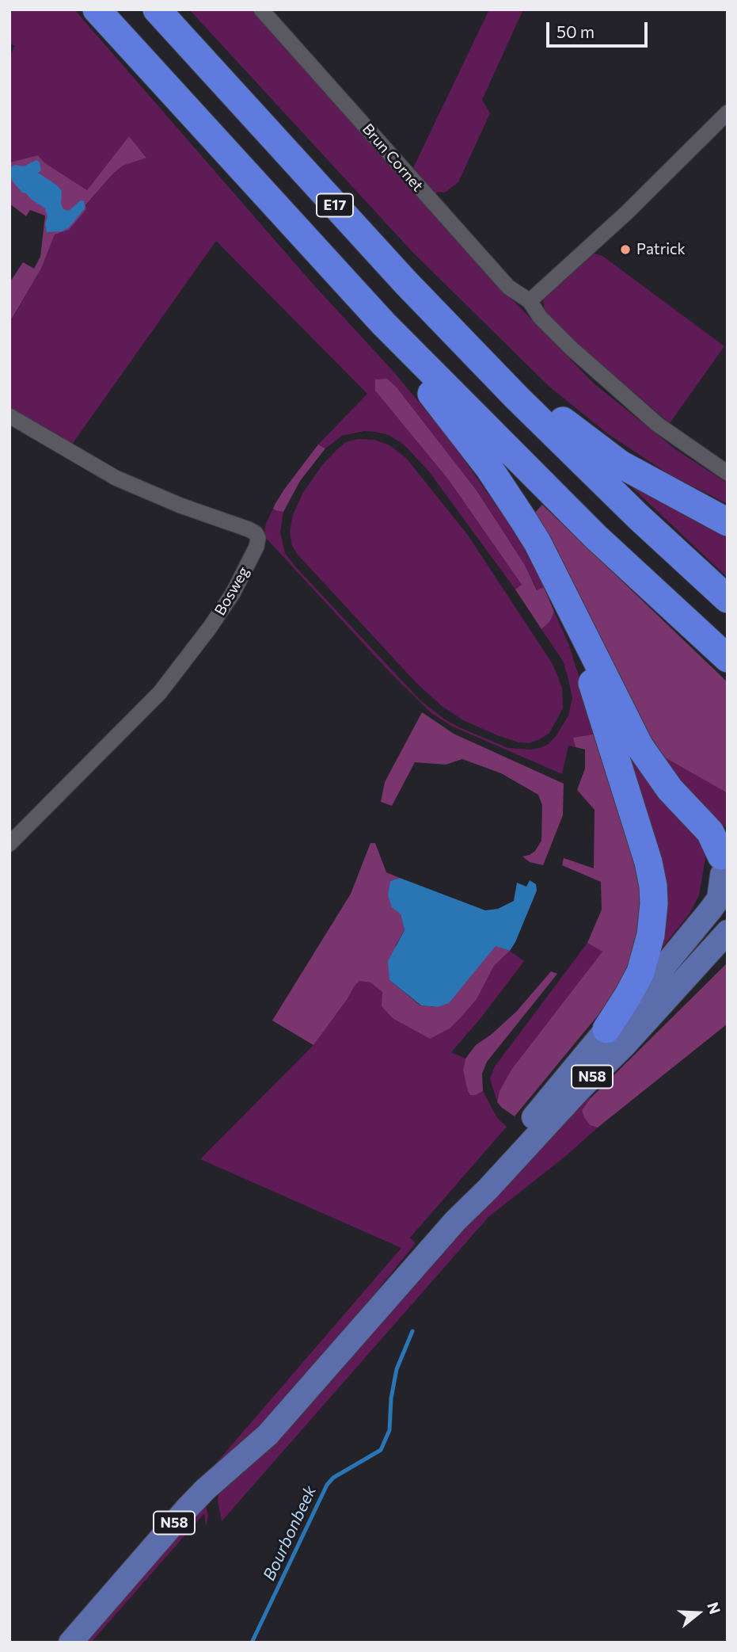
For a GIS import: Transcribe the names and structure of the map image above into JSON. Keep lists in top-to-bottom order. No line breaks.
{"streets":{"highway":["E17"],"main road":["N58"],"street":["Brun Cornet","Bosweg"]},"water":["Bourbonbeek"],"places":["Patrick"],"scale_bar":"50 m","north":"right"}
